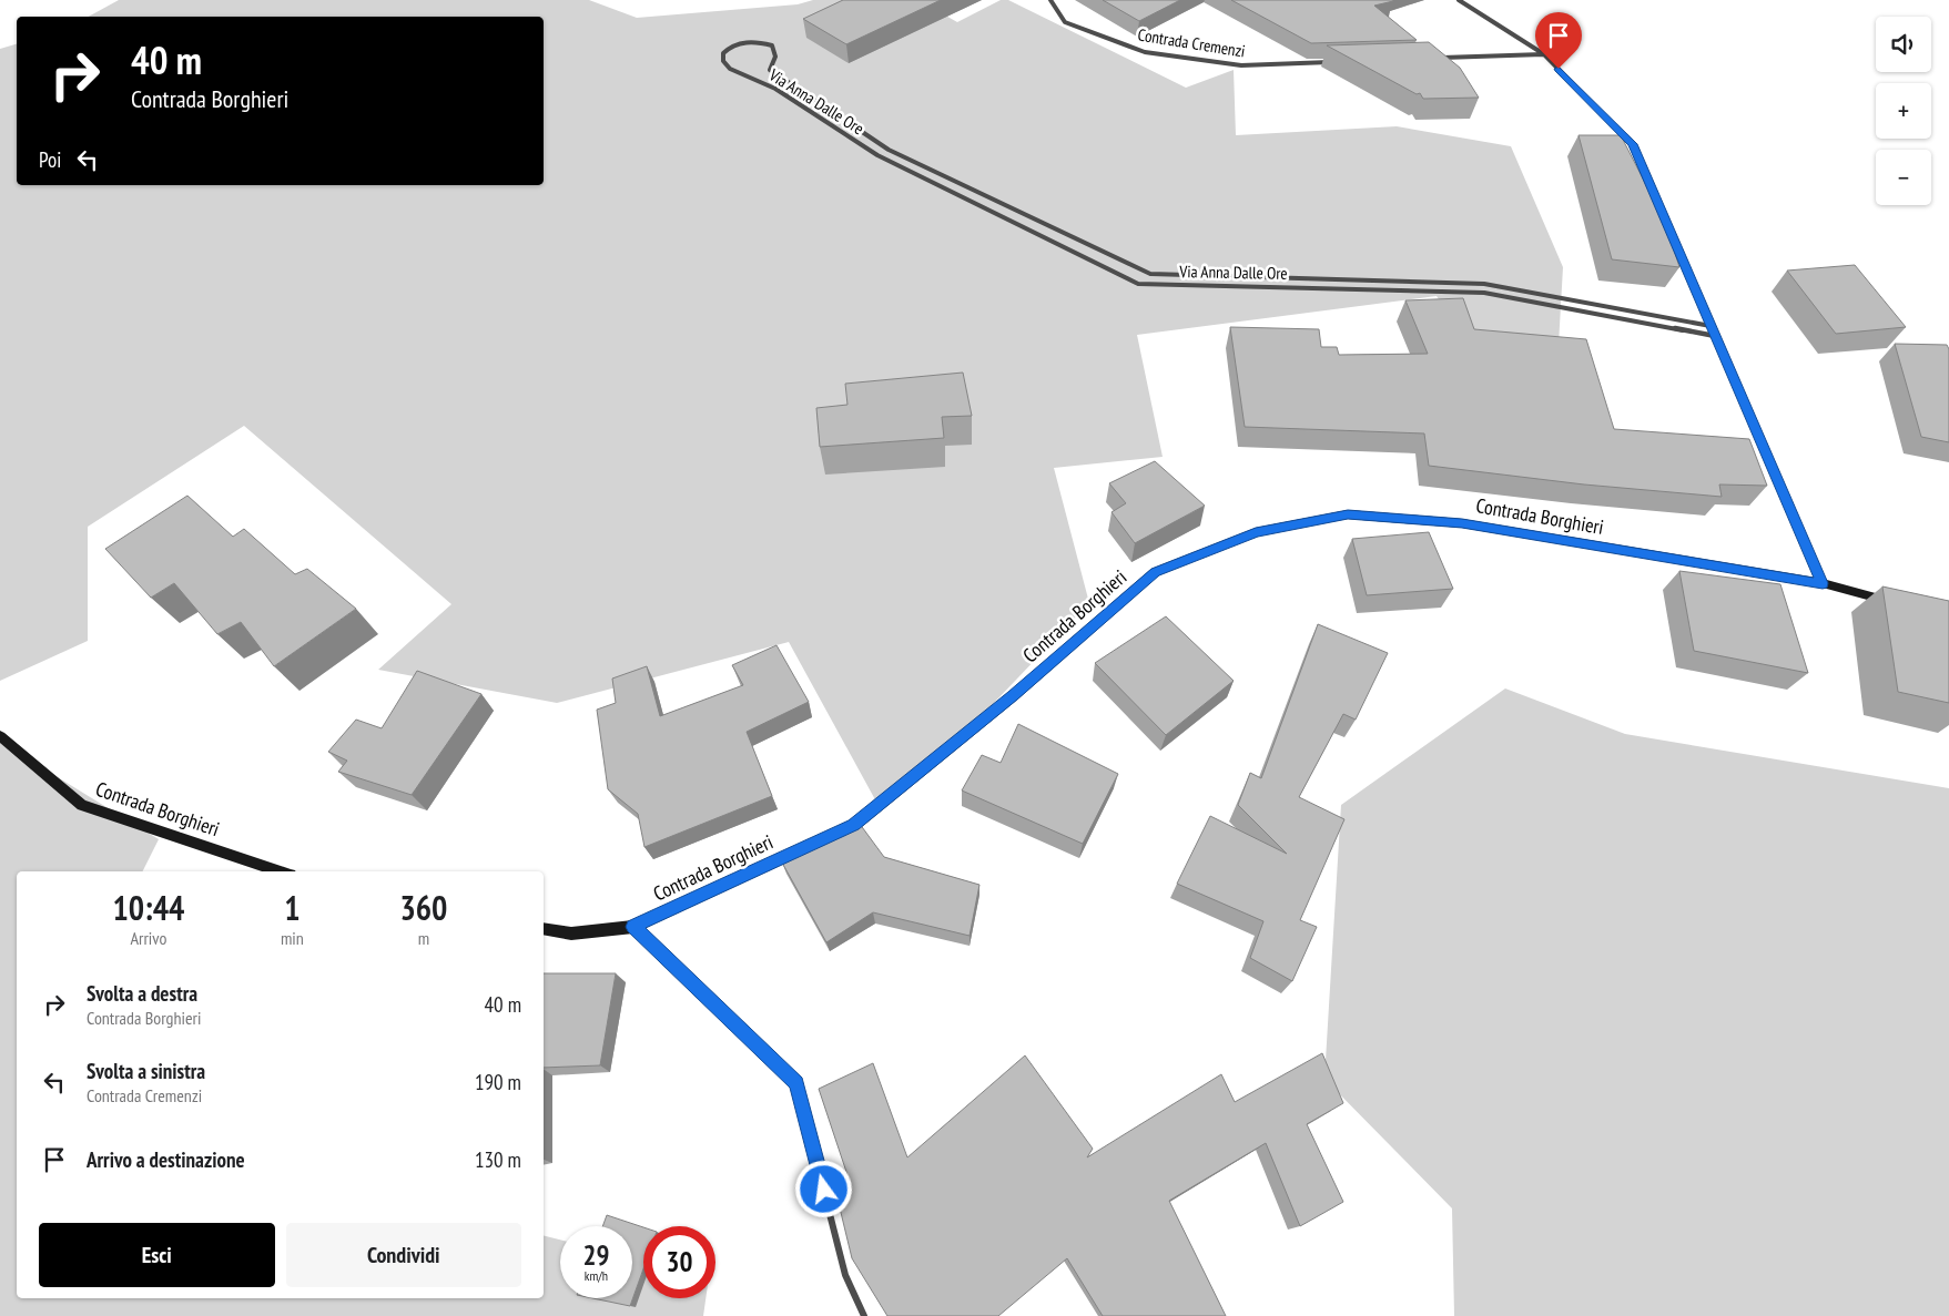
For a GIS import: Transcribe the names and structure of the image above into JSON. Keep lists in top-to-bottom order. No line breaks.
{"streets":{"street":["Contrada Cremenzi","Via Anna Dalle Ore","Contrada Borghieri"]},"page":{"map_buttons":["+","−"],"turn":["40 m","Contrada Borghieri"],"then":"Poi","eta":["10:44","Arrivo","1","min","360","m"],"list":[{"name":"Svolta a destra","note":"Contrada Borghieri","value":"40 m"},{"name":"Svolta a sinistra","note":"Contrada Cremenzi","value":"190 m"},{"name":"Arrivo a destinazione","value":"130 m"}],"buttons":["Esci","Condividi"],"speed":"29 km/h","limit":"30"}}
